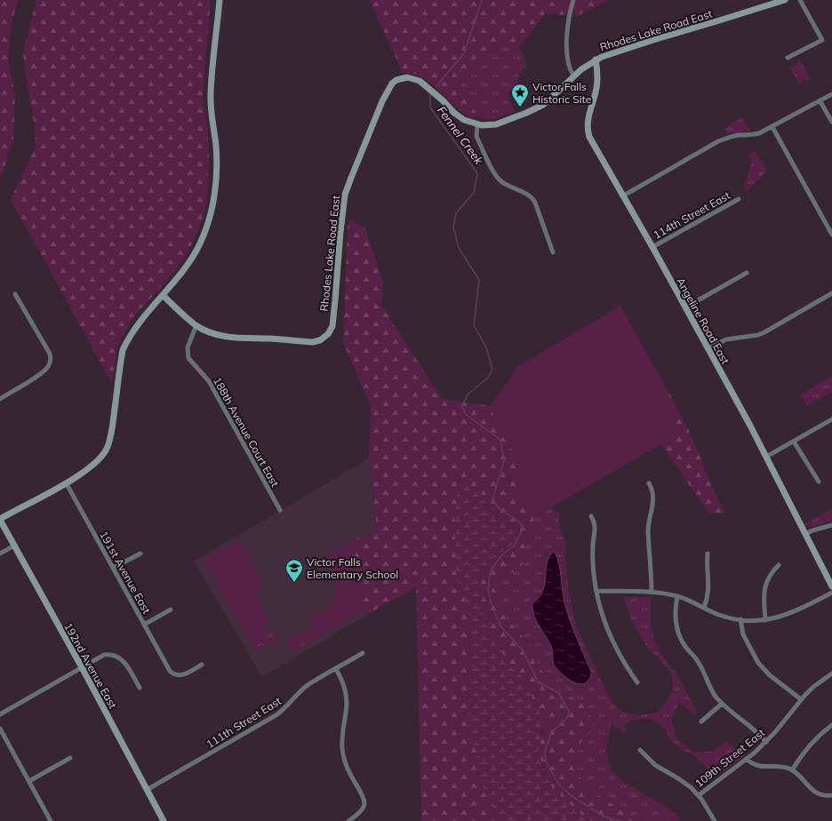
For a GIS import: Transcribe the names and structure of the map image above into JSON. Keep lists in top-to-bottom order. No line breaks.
{"streets":{"street":["Rhodes Lake Road East","114th Street East","Angeline Road East","188th Avenue Court East","191st Avenue East","192nd Avenue East","111th Street East","109th Street East"]},"crossings":[["Rhodes Lake Road East","Angeline Road East"],["Rhodes Lake Road East","188th Avenue Court East"],["114th Street East","Angeline Road East"],["192nd Avenue East","111th Street East"]],"water":["Fennel Creek"],"places":{"place":["Victor Falls Historic Site"],"school or university":["Victor Falls Elementary School"]}}
